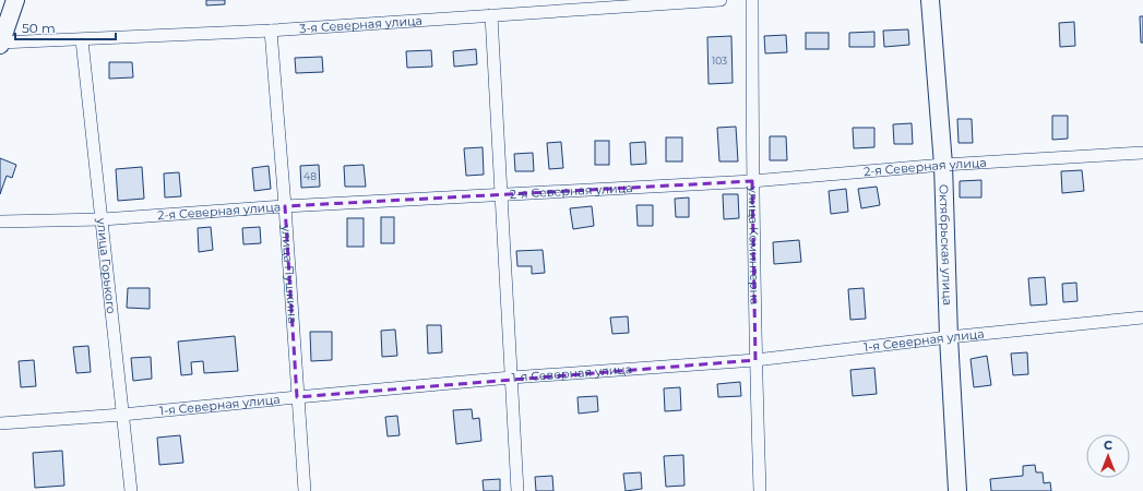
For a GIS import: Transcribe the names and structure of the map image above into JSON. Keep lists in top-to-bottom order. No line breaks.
{"streets":{"street":["3-я Северная улица","2-я Северная улица","улица Коминтерна","Октябрьская улица","улица Горького","улица Пушкина","1-я Северная улица"]},"crossings":[["3-я Северная улица","улица Горького"],["3-я Северная улица","улица Пушкина"],["2-я Северная улица","улица Коминтерна"],["2-я Северная улица","Октябрьская улица"],["2-я Северная улица","улица Горького"],["2-я Северная улица","улица Пушкина"],["улица Коминтерна","1-я Северная улица"],["Октябрьская улица","1-я Северная улица"],["улица Горького","1-я Северная улица"],["улица Пушкина","1-я Северная улица"]],"house_numbers":["103","48"],"scale_bar":"50 m","north":"top"}
